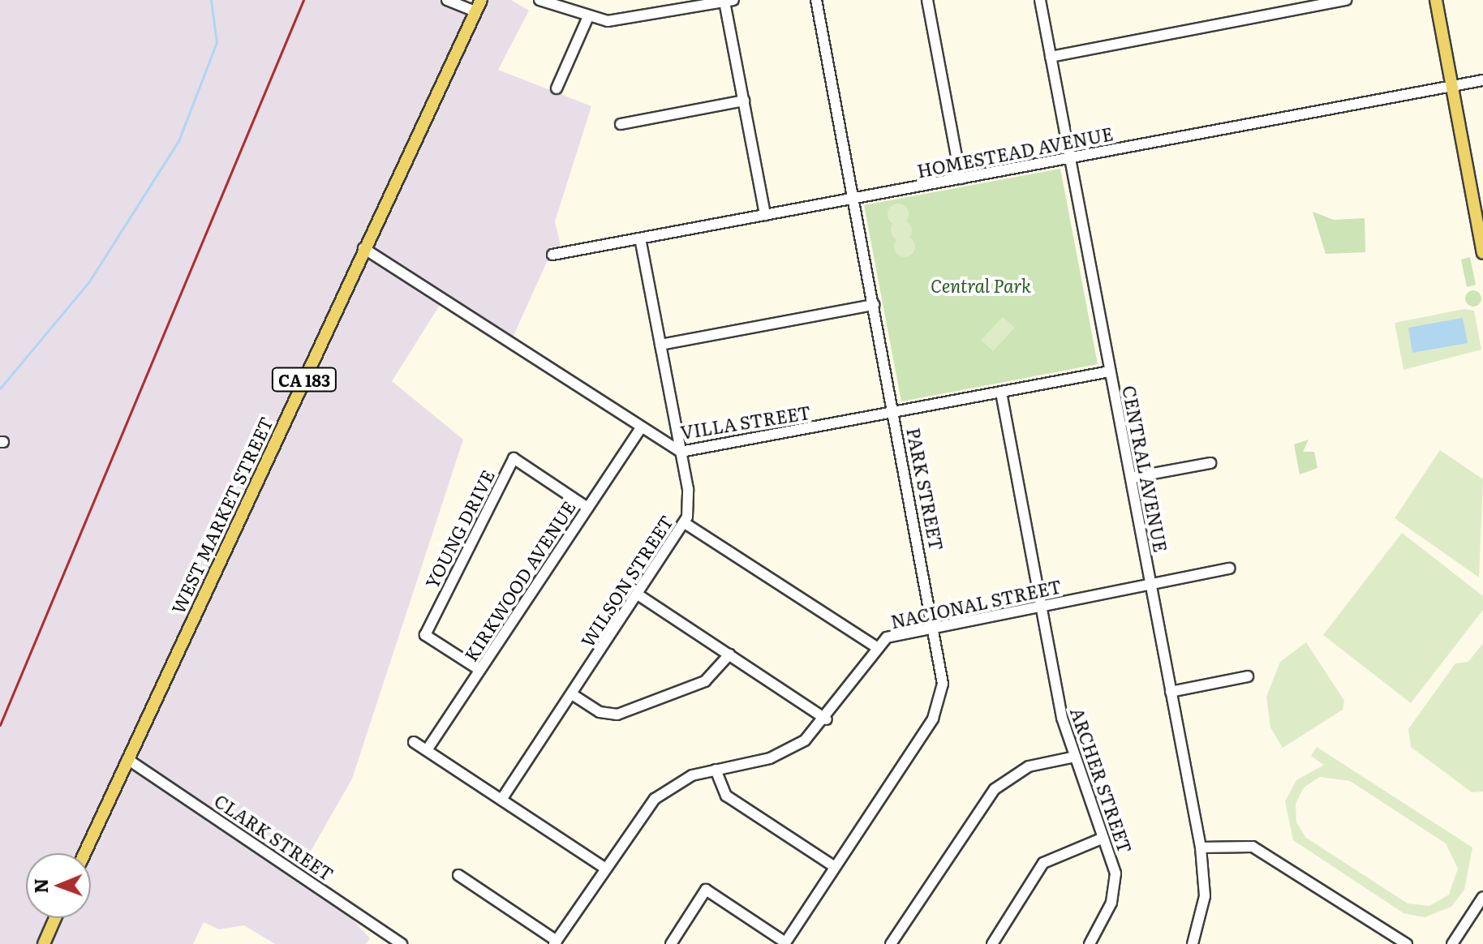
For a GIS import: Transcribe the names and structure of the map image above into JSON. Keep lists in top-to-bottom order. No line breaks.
{"streets":{"main road":["CA 183","WEST MARKET STREET"],"street":["HOMESTEAD AVENUE","VILLA STREET","CENTRAL AVENUE","PARK STREET","YOUNG DRIVE","KIRKWOOD AVENUE","WILSON STREET","NACIONAL STREET","ARCHER STREET","CLARK STREET"]},"crossings":[["HOMESTEAD AVENUE","CENTRAL AVENUE"],["HOMESTEAD AVENUE","PARK STREET"],["HOMESTEAD AVENUE","WILSON STREET"],["VILLA STREET","CENTRAL AVENUE"],["VILLA STREET","PARK STREET"],["VILLA STREET","WEST MARKET STREET"],["VILLA STREET","KIRKWOOD AVENUE"],["VILLA STREET","WILSON STREET"],["VILLA STREET","ARCHER STREET"],["CENTRAL AVENUE","NACIONAL STREET"],["PARK STREET","NACIONAL STREET"],["WEST MARKET STREET","CLARK STREET"],["YOUNG DRIVE","KIRKWOOD AVENUE"],["NACIONAL STREET","ARCHER STREET"]],"parks":["Central Park"],"north":"left"}
